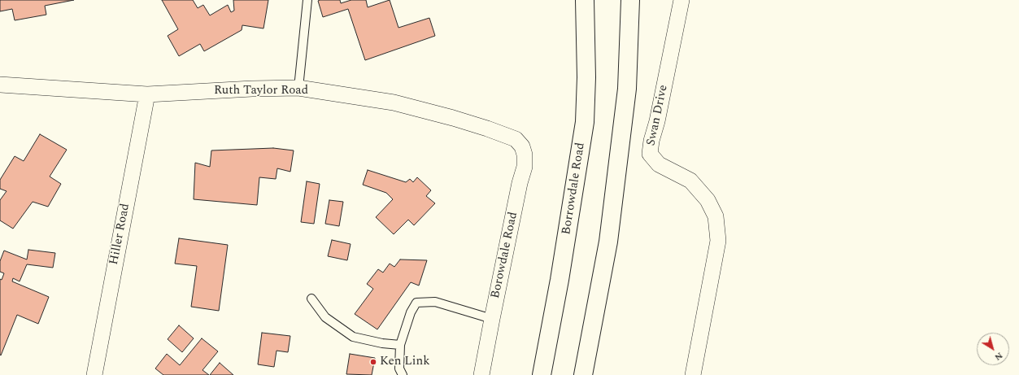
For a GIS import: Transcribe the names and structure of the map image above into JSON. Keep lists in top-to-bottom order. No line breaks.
{"streets":{"main road":["Borrowdale Road"],"street":["Ruth Taylor Road","Swan Drive","Hiller Road","Borowdale Road"]},"crossings":[["Ruth Taylor Road","Hiller Road"],["Ruth Taylor Road","Borowdale Road"]],"places":["Ken Link"],"north":"bottom right"}
